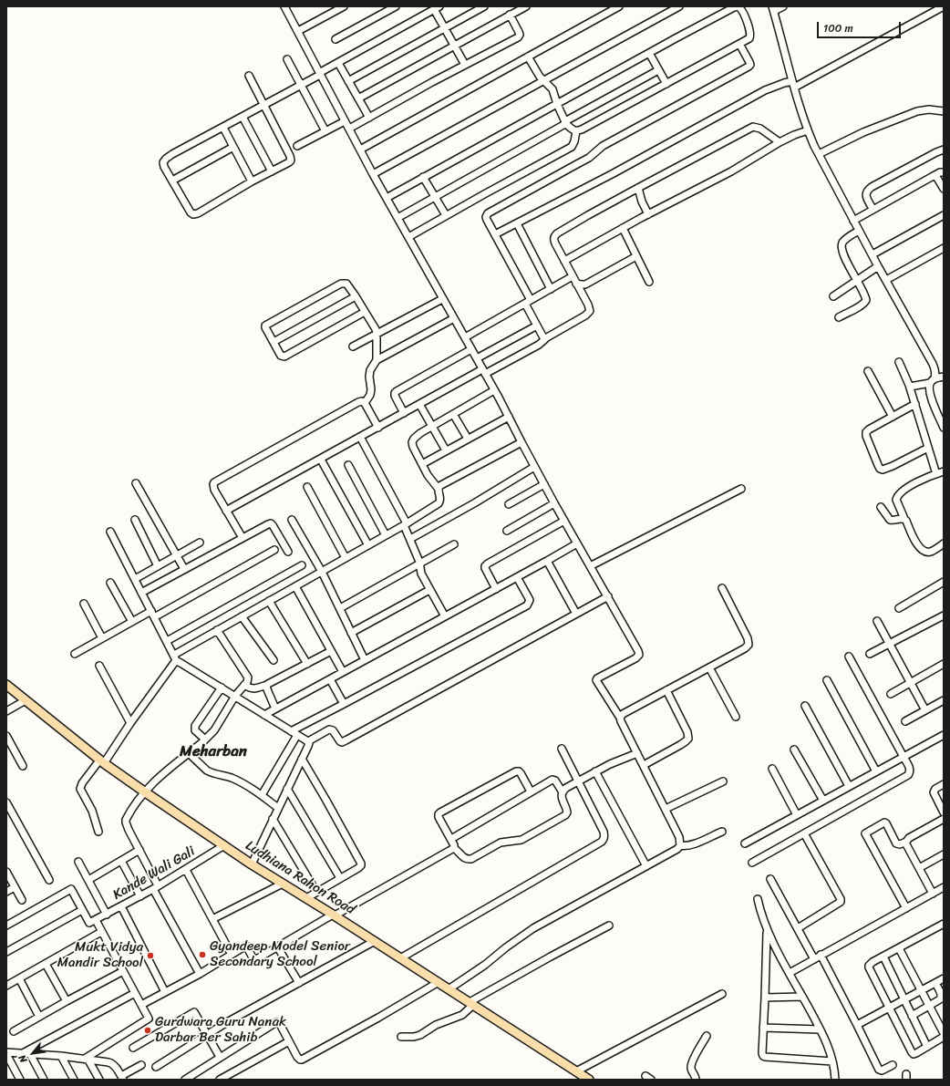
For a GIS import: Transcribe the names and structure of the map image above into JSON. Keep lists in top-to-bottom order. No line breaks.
{"streets":{"main road":["Ludhiana Rahon Road"],"street":["Kande Wali Gali"]},"crossings":[["Kande Wali Gali","Ludhiana Rahon Road"]],"districts":["Meharban"],"places":["Gyandeep Model Senior Secondary School","Mukt Vidya Mandir School","Gurdwara Guru Nanak Darbar Ber Sahib"],"scale_bar":"100 m","north":"bottom left"}
